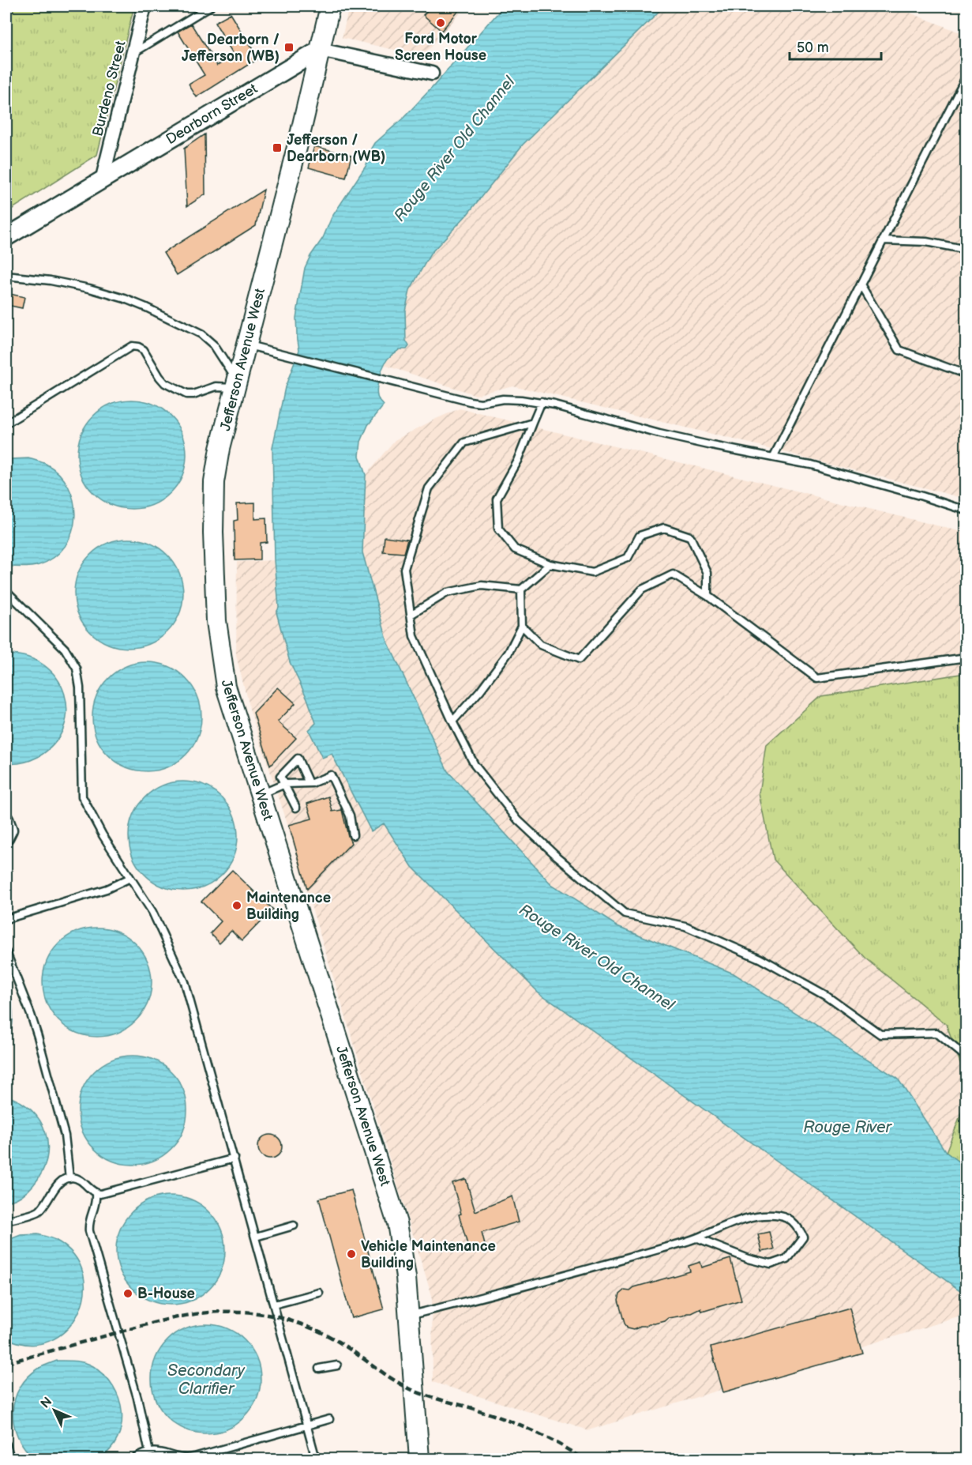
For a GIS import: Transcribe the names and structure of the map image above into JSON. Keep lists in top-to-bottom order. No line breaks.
{"streets":{"main road":["Jefferson Avenue West"],"street":["Burdeno Street","Dearborn Street"]},"crossings":[["Burdeno Street","Dearborn Street"],["Dearborn Street","Jefferson Avenue West"]],"water":["Rouge River Old Channel","Rouge River","Secondary Clarifier"],"places":{"other":["Ford Motor Screen House","Maintenance Building","Vehicle Maintenance Building","B-House"],"transit":["Dearborn / Jefferson (WB)","Jefferson / Dearborn (WB)"]},"scale_bar":"50 m","north":"top left"}
